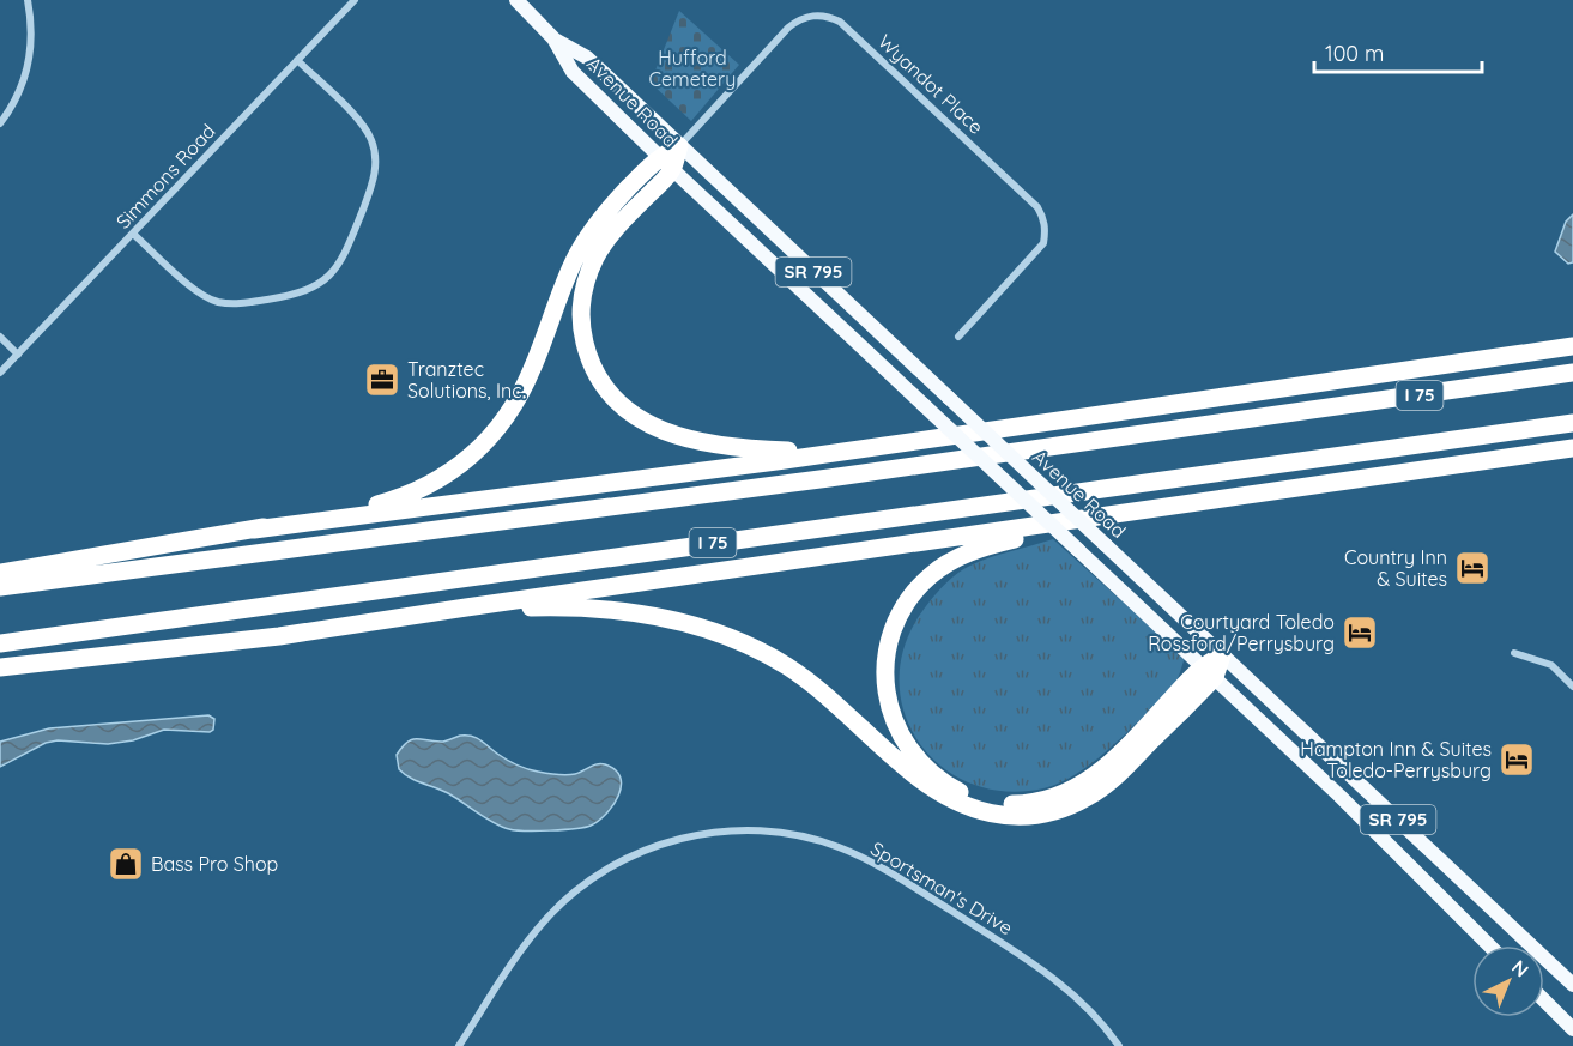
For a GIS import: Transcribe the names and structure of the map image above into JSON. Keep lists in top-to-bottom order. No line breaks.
{"streets":{"highway":["I 75"],"main road":["Avenue Road","SR 795"],"street":["Wyandot Place","Simmons Road","Sportsman's Drive"]},"crossings":[["Wyandot Place","Avenue Road"]],"parks":["Hufford Cemetery"],"places":{"office":["Tranztec Solutions, Inc."],"hotel":["Country Inn & Suites","Courtyard Toledo Rossford/Perrysburg","Hampton Inn & Suites Toledo-Perrysburg"],"shop":["Bass Pro Shop"]},"scale_bar":"100 m","north":"top right"}
